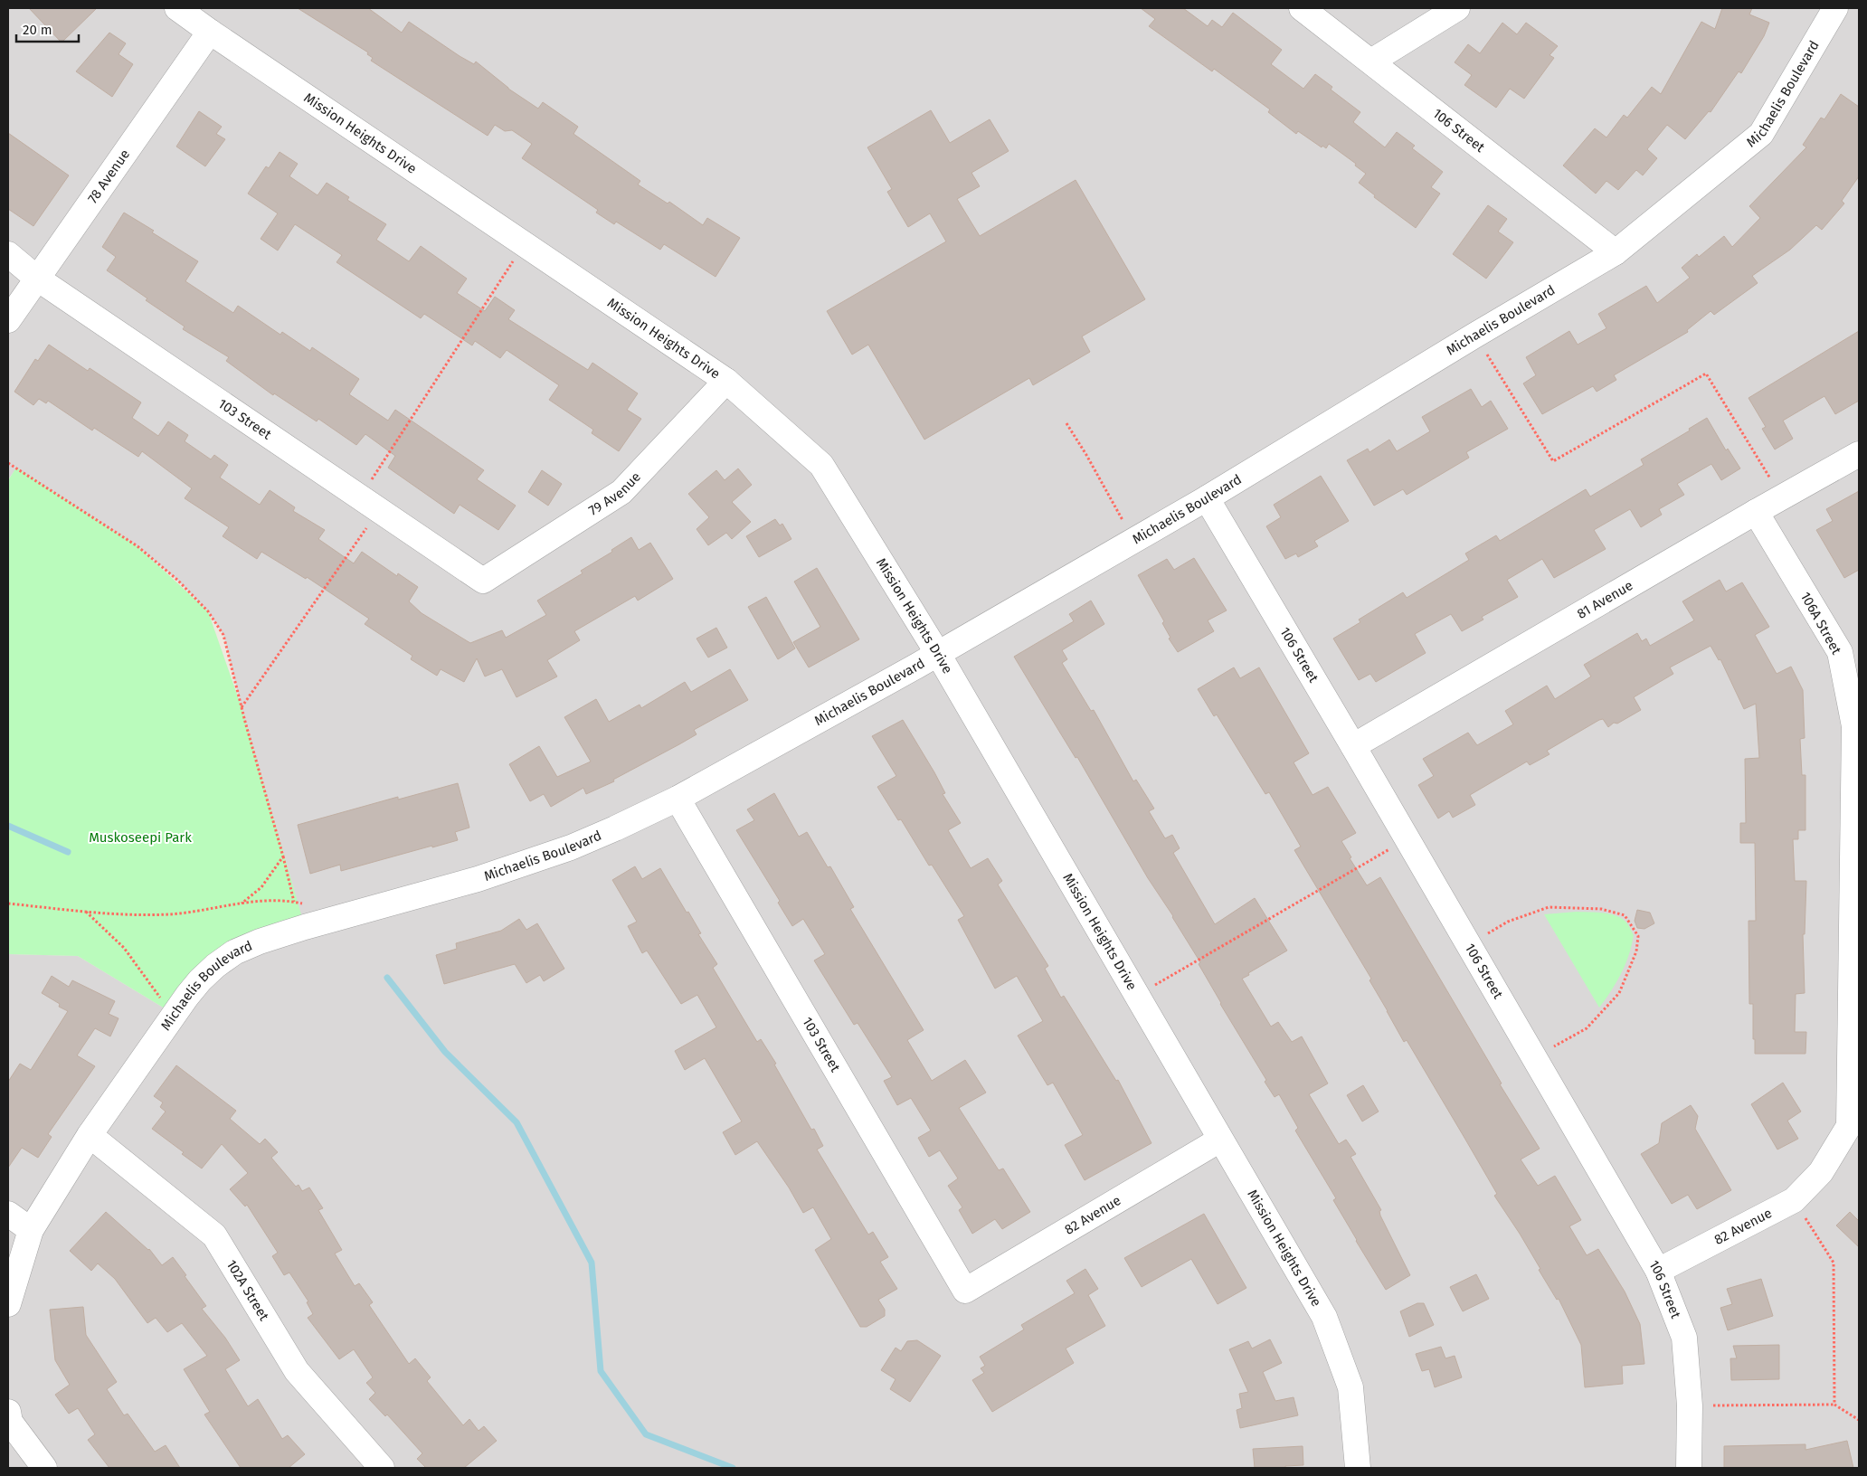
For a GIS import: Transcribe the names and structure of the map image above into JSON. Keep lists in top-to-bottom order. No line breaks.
{"streets":{"street":["Michaelis Boulevard","106 Street","Mission Heights Drive","78 Avenue","103 Street","79 Avenue","81 Avenue","106A Street","82 Avenue","102A Street"]},"crossings":[["Michaelis Boulevard","106 Street"],["Michaelis Boulevard","Mission Heights Drive"],["Michaelis Boulevard","103 Street"],["Michaelis Boulevard","102A Street"],["106 Street","81 Avenue"],["106 Street","82 Avenue"],["Mission Heights Drive","78 Avenue"],["Mission Heights Drive","79 Avenue"],["Mission Heights Drive","82 Avenue"],["78 Avenue","103 Street"],["103 Street","79 Avenue"],["103 Street","82 Avenue"],["81 Avenue","106A Street"],["106A Street","82 Avenue"]],"parks":["Muskoseepi Park"],"scale_bar":"20 m"}
